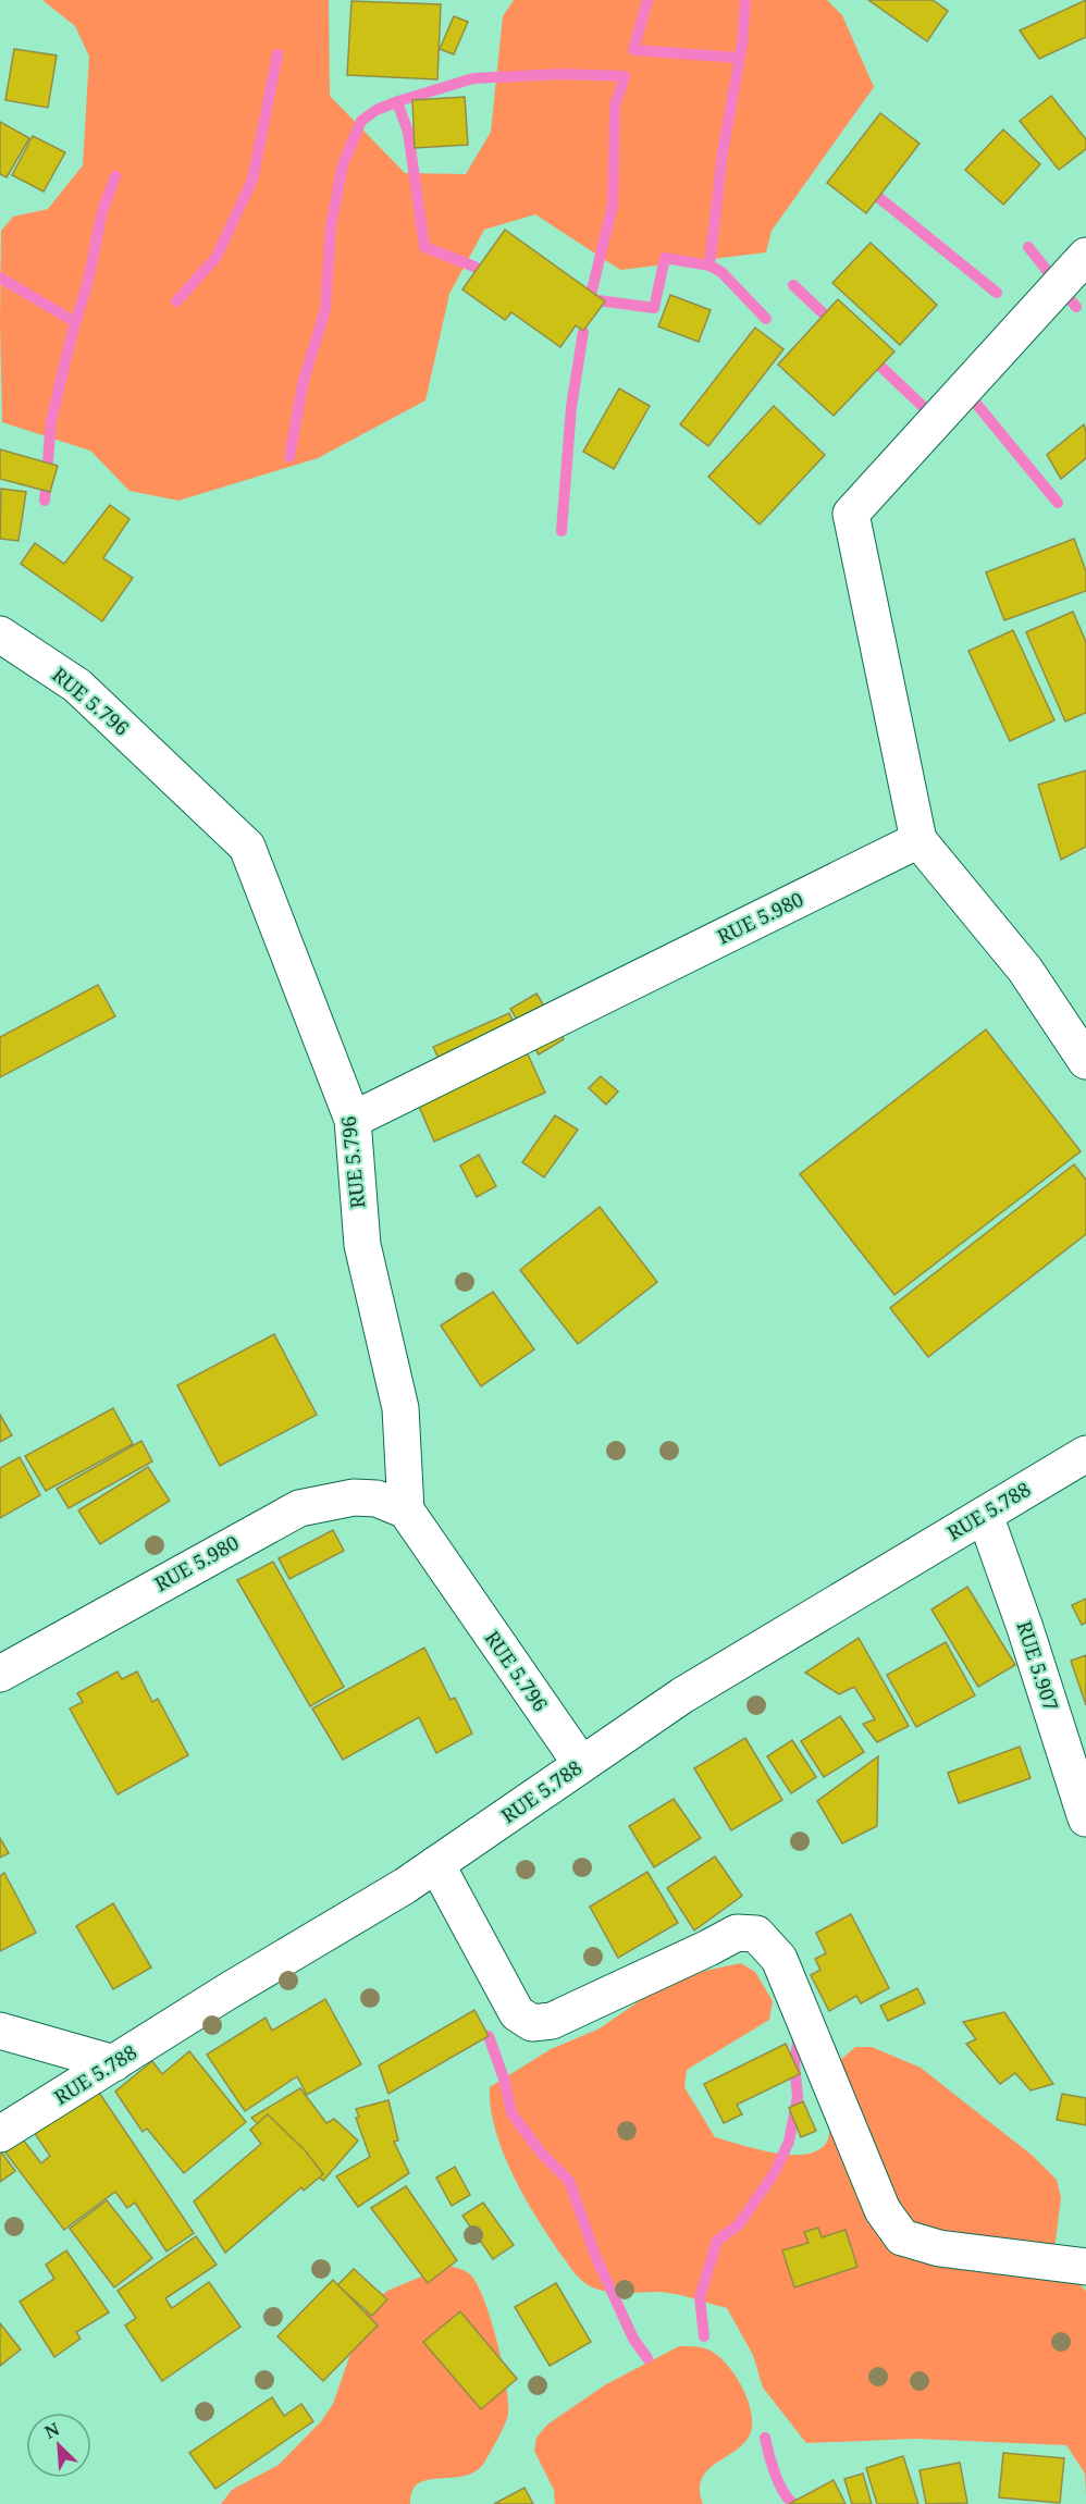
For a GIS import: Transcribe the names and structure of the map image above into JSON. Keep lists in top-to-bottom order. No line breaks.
{"streets":{"street":["RUE 5.796","RUE 5.980","RUE 5.788","RUE 5.907"]},"crossings":[["RUE 5.796","RUE 5.980"],["RUE 5.796","RUE 5.788"],["RUE 5.788","RUE 5.907"]],"north":"top left"}
